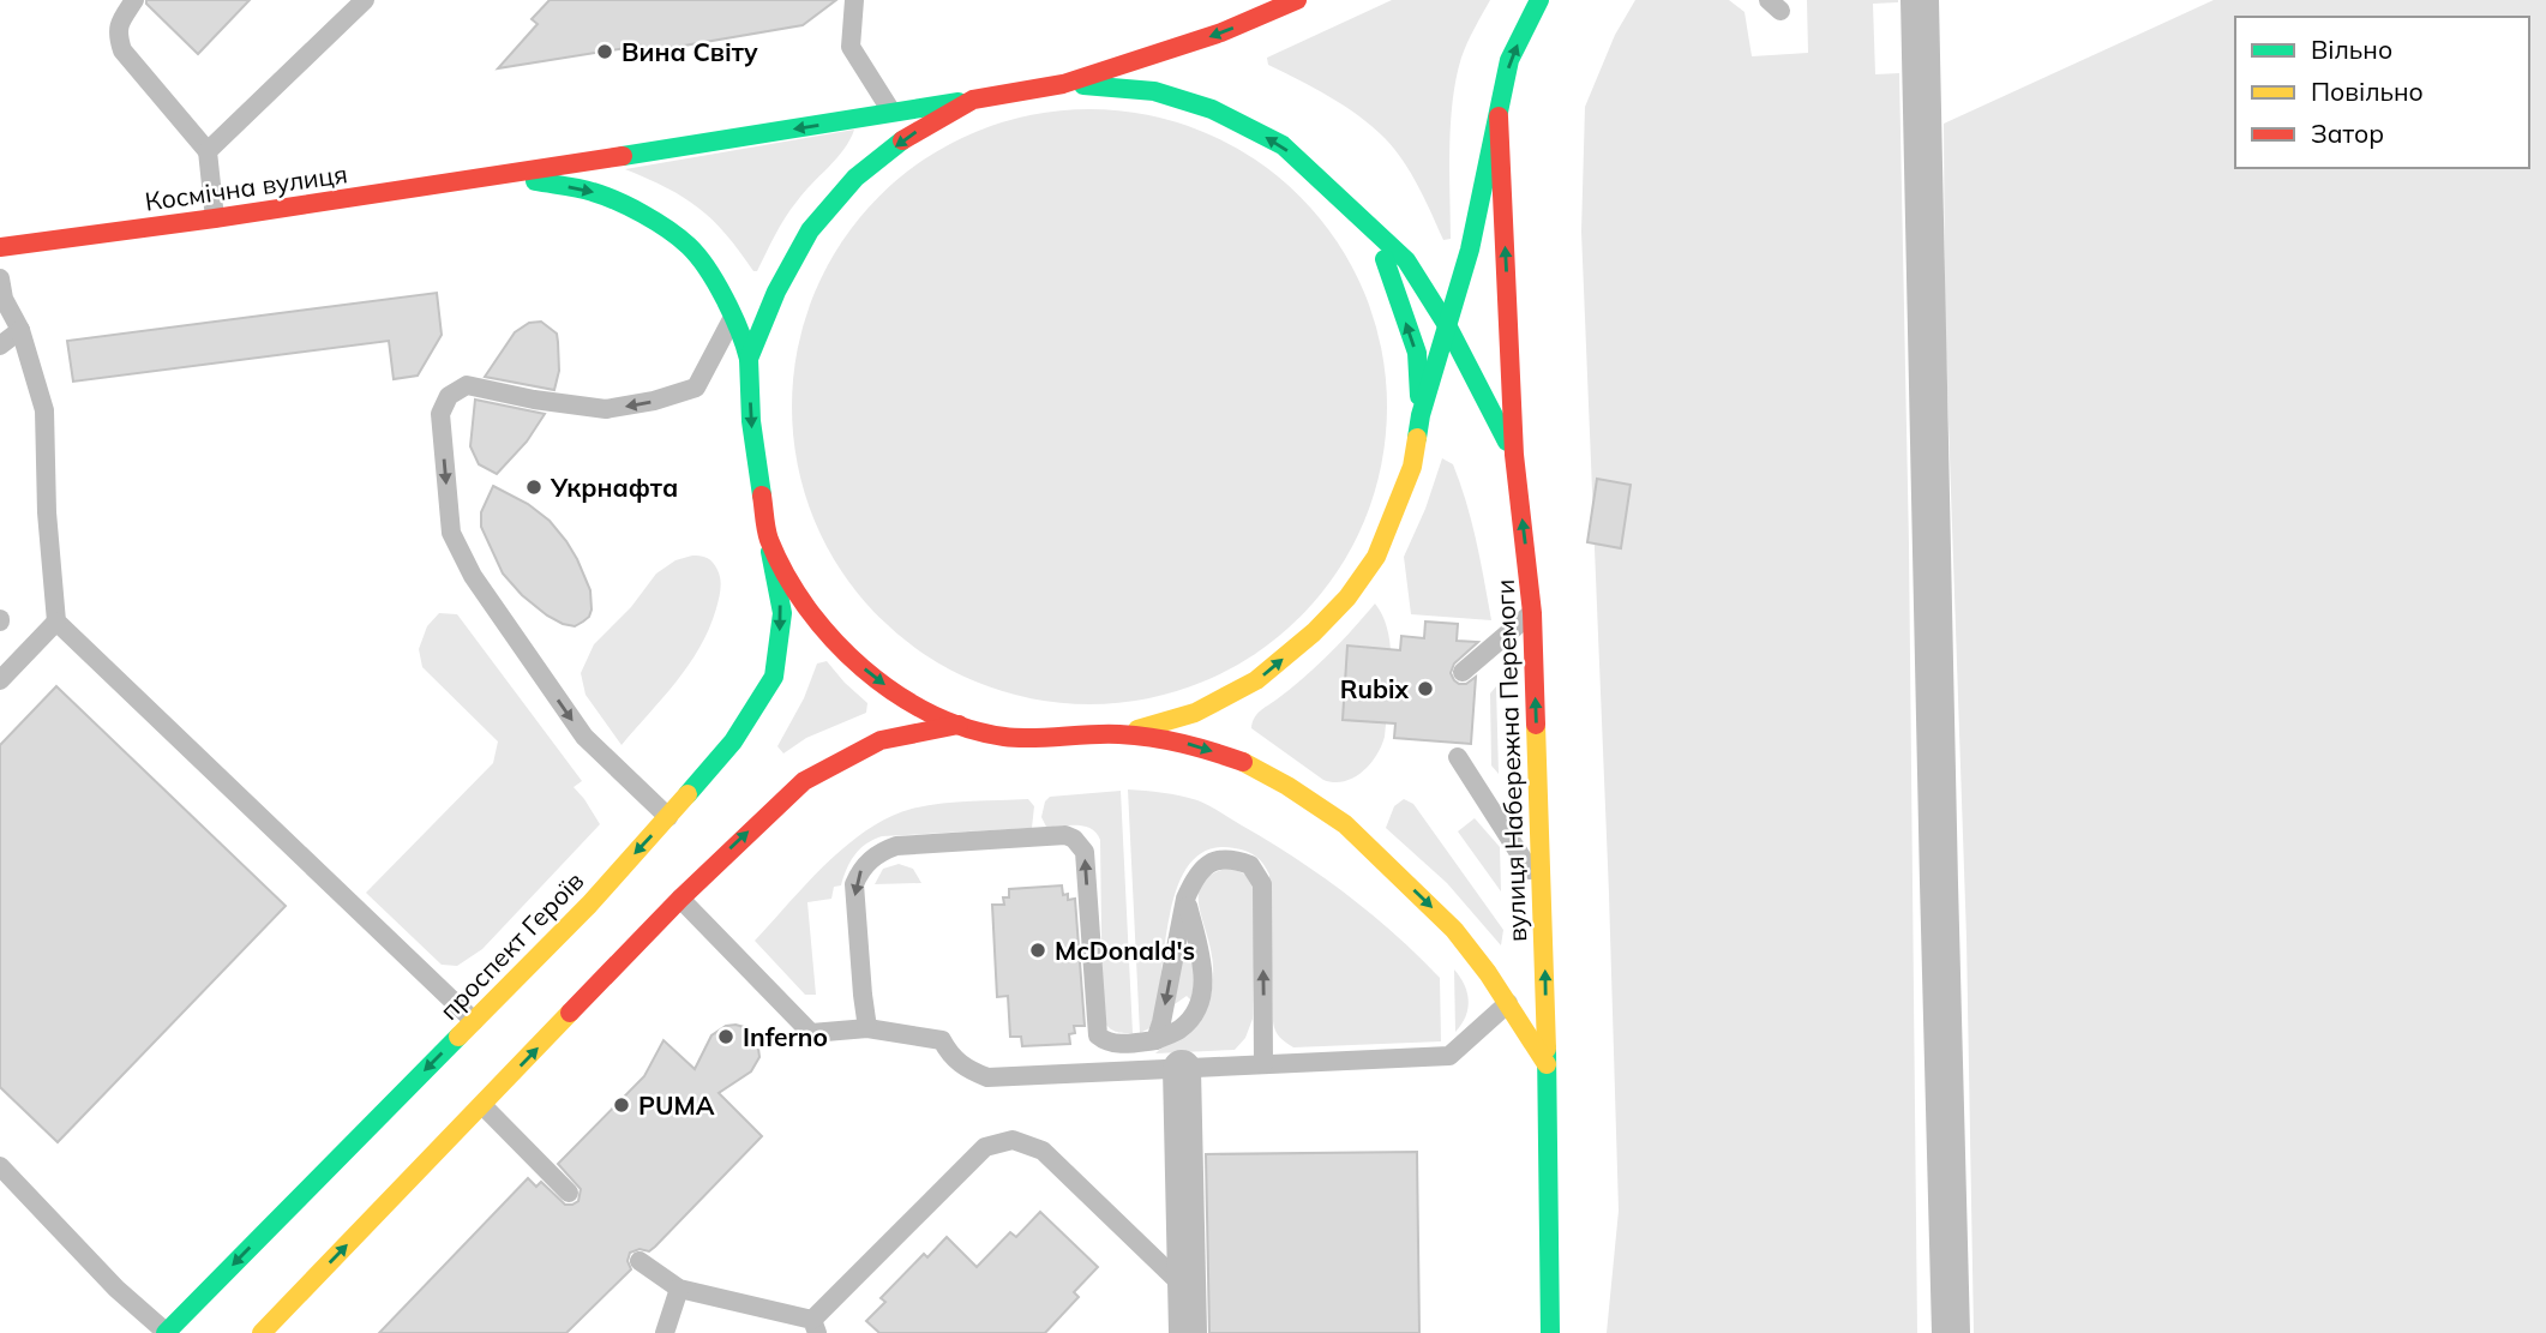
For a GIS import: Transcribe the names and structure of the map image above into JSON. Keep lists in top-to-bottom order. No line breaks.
{"streets":{"main road":["Космічна вулиця","вулиця Набережна Перемоги","проспект Героїв"]},"crossings":[["Космічна вулиця","вулиця Набережна Перемоги"],["вулиця Набережна Перемоги","проспект Героїв"]],"places":["Вина Світу","Укрнафта","Rubix","McDonald's","Inferno","PUMA"],"legend":["Вільно","Повільно","Затор"]}
